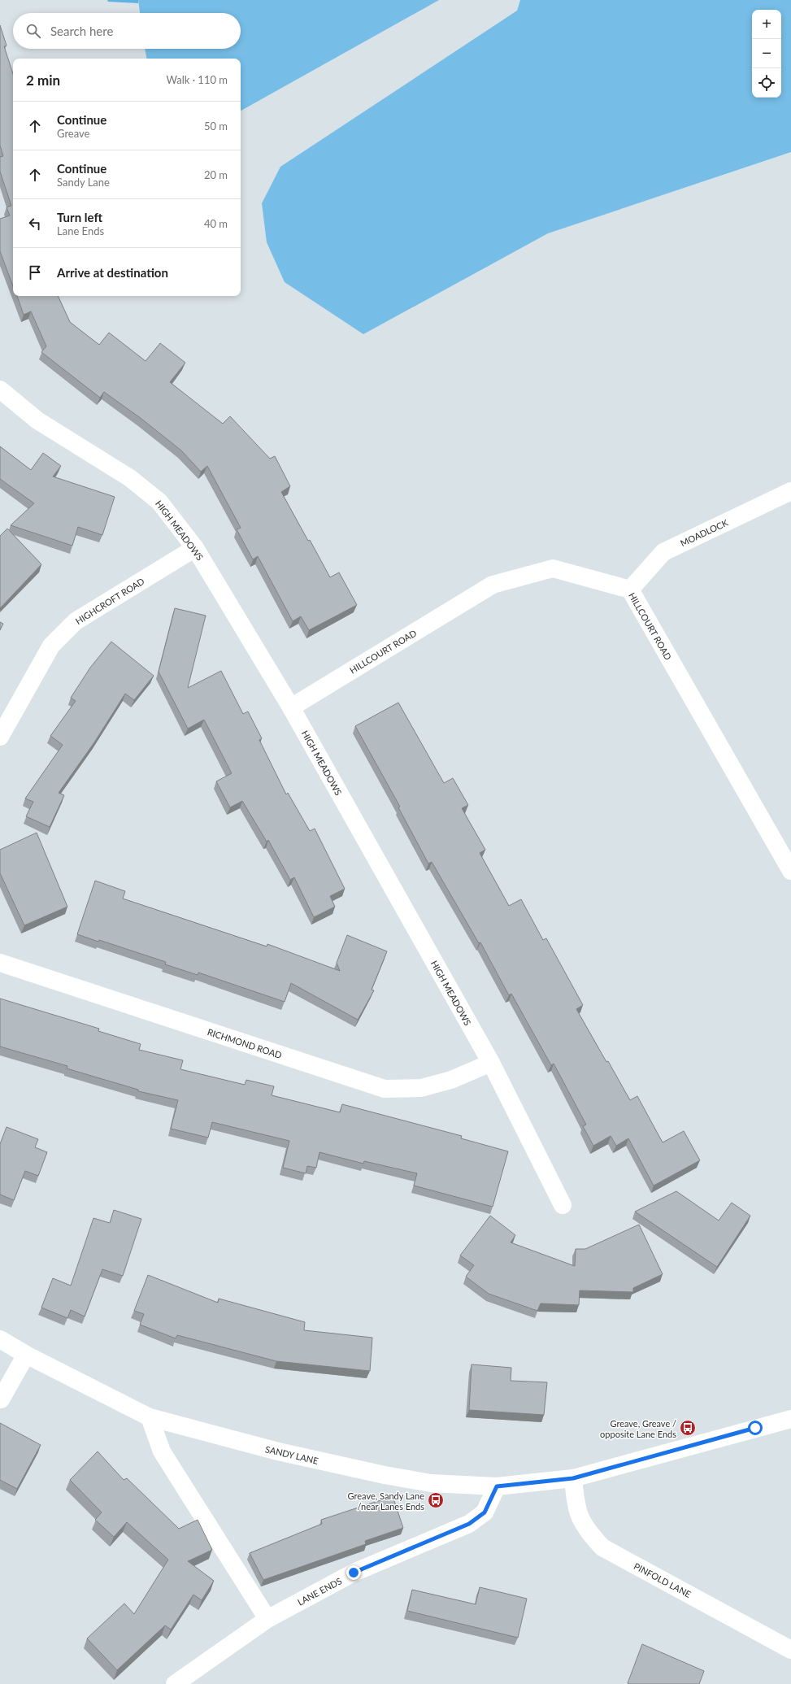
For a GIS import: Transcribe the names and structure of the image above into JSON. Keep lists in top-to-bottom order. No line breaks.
{"streets":{"street":["HIGH MEADOWS","MOADLOCK","HIGHCROFT ROAD","HILLCOURT ROAD","RICHMOND ROAD","SANDY LANE","PINFOLD LANE","LANE ENDS"]},"crossings":[["HIGH MEADOWS","HIGHCROFT ROAD"],["HIGH MEADOWS","HILLCOURT ROAD"],["HIGH MEADOWS","RICHMOND ROAD"],["MOADLOCK","HILLCOURT ROAD"],["SANDY LANE","PINFOLD LANE"],["SANDY LANE","LANE ENDS"]],"places":{"bus stop":["Greave, Greave / opposite Lane Ends","Greave, Sandy Lane /near Lanes Ends"]},"page":{"map_buttons":["+","−"],"search":"Search here","heading":["2 min","Walk · 110 m"],"list":[["Continue","Greave","50 m"],["Continue","Sandy Lane","20 m"],["Turn left","Lane Ends","40 m"],"Arrive at destination"]}}
